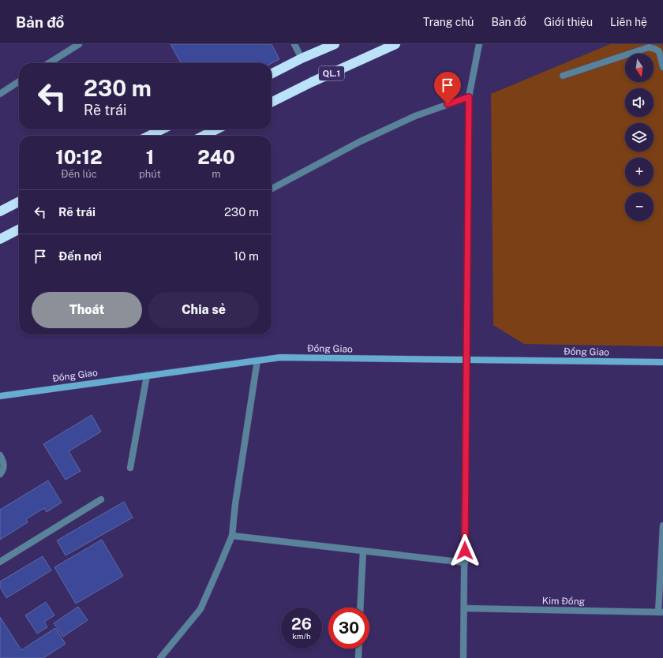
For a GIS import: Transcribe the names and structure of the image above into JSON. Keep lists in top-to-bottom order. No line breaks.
{"streets":{"highway":["QL.1"],"main road":["Đồng Giao"],"street":["Kim Đồng"]},"north":"bottom","page":{"header":"Bản đồ","nav":["Trang chủ","Bản đồ","Giới thiệu","Liên hệ"],"map_buttons":["+","−"],"turn":["230 m","Rẽ trái"],"eta":["10:12","Đến lúc","1","phút","240","m"],"list":[{"name":"Rẽ trái","value":"230 m"},{"name":"Đến nơi","value":"10 m"}],"buttons":["Thoát","Chia sẻ"],"speed":"26 km/h","limit":"30"}}
